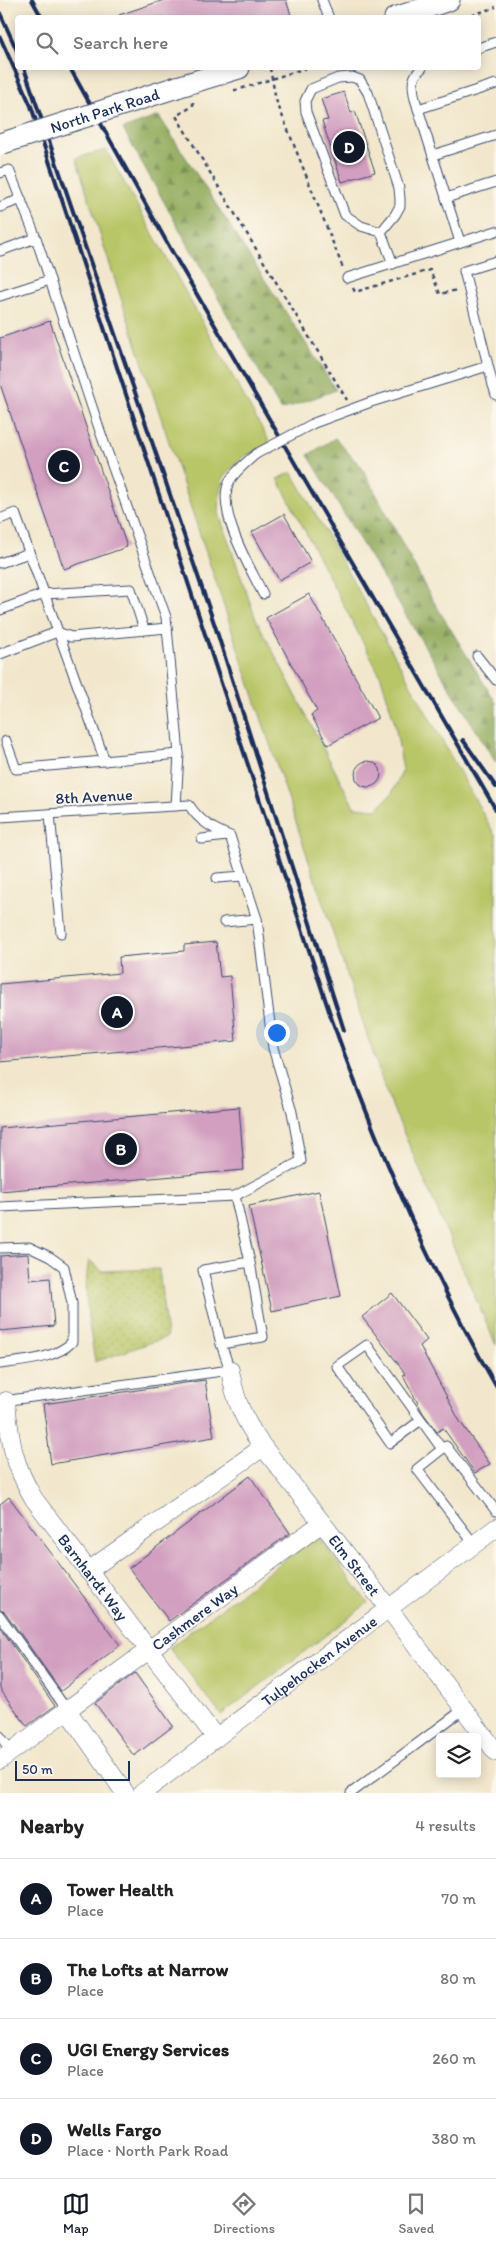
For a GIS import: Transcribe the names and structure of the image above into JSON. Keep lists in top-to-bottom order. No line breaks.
{"streets":{"street":["North Park Road","Elm Street","Barnhardt Way","Cashmere Way","Tulpehocken Avenue"],"lane":["8th Avenue"]},"crossings":[["Elm Street","Cashmere Way"],["Elm Street","Tulpehocken Avenue"],["Barnhardt Way","Cashmere Way"],["Barnhardt Way","Tulpehocken Avenue"]],"scale_bar":"50 m","page":{"search":"Search here","pins":["D","C","A","B"],"scale":"50 m","heading":["Nearby","4 results"],"list":[{"mark":"A","name":"Tower Health","note":"Place","value":"70 m"},{"mark":"B","name":"The Lofts at Narrow","note":"Place","value":"80 m"},{"mark":"C","name":"UGI Energy Services","note":"Place","value":"260 m"},{"mark":"D","name":"Wells Fargo","note":"Place · North Park Road","value":"380 m"}],"nav":["Map","Directions","Saved"]}}
